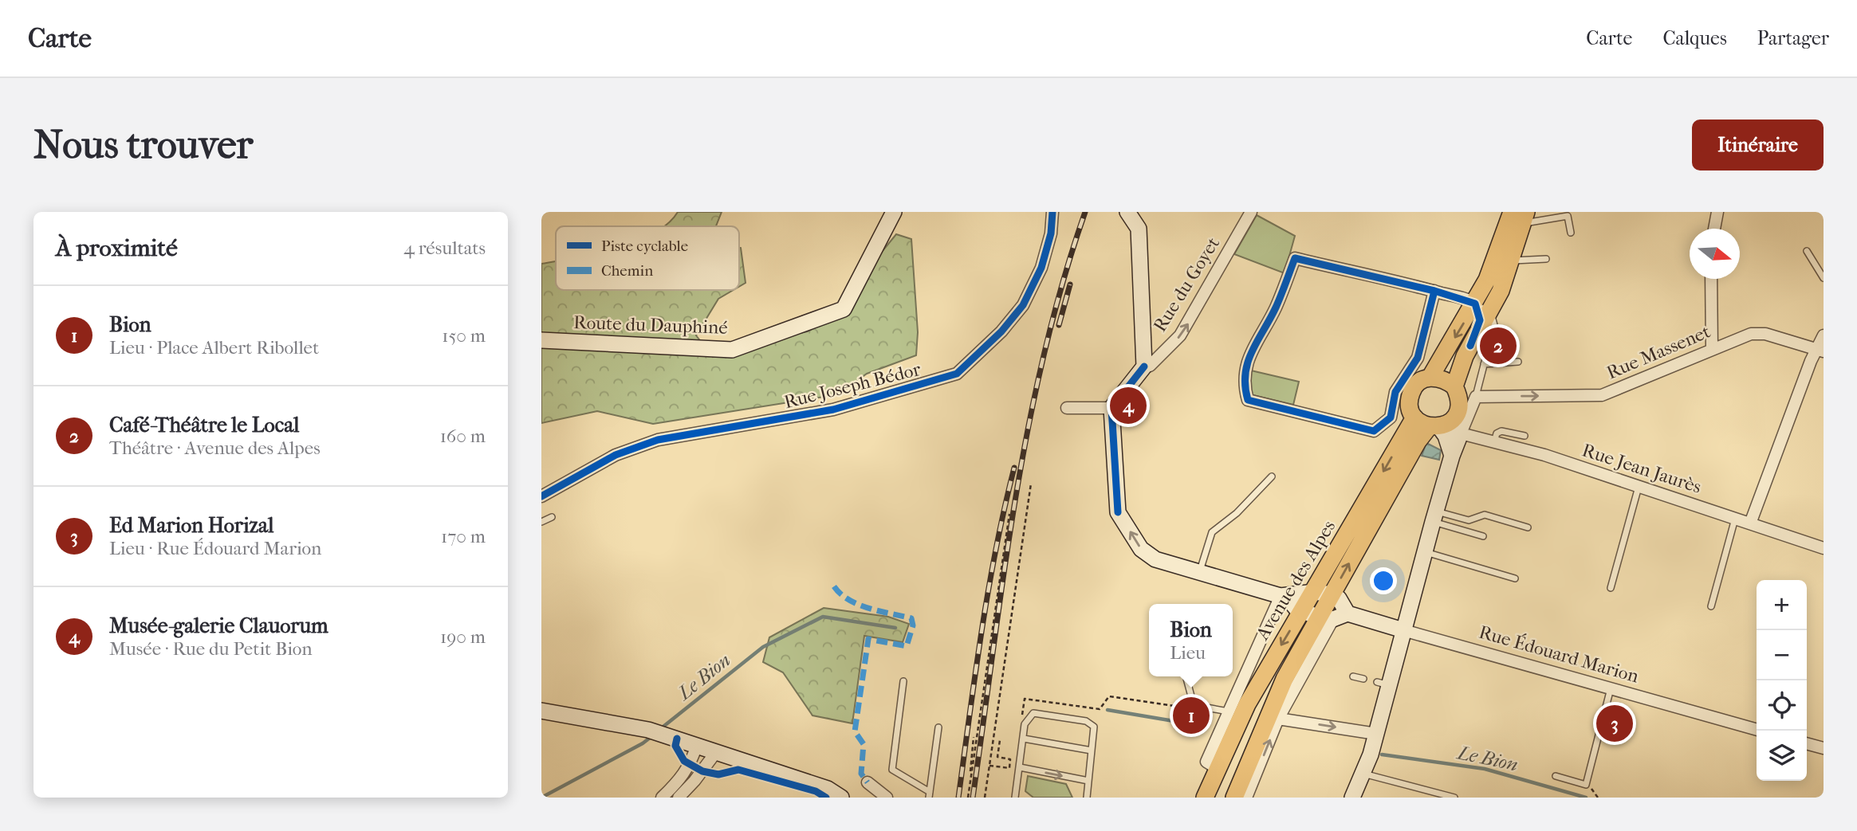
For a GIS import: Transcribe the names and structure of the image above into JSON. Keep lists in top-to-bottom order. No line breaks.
{"streets":{"main road":["Avenue des Alpes"],"street":["Rue du Goyet","Route du Dauphiné","Rue Massenet","Rue Joseph Bédor","Rue Jean Jaurès","Rue Édouard Marion"]},"crossings":[["Rue Jean Jaurès","Avenue des Alpes"],["Avenue des Alpes","Rue Édouard Marion"]],"one_way":["Rue du Goyet","Rue Massenet"],"water":["Le Bion"],"legend":["Piste cyclable","Chemin"],"north":"right","page":{"header":"Carte","nav":["Carte","Calques","Partager"],"buttons":"Itinéraire","title":"Nous trouver","heading":["À proximité","4 résultats"],"list":[{"mark":"1","name":"Bion","note":"Lieu · Place Albert Ribollet","value":"150 m"},{"mark":"2","name":"Café-Théâtre le Local","note":"Théâtre · Avenue des Alpes","value":"160 m"},{"mark":"3","name":"Ed Marion Horizal","note":"Lieu · Rue Édouard Marion","value":"170 m"},{"mark":"4","name":"Musée-galerie Clauorum","note":"Musée · Rue du Petit Bion","value":"190 m"}],"pins":["2","4","1","3"],"map_buttons":["+","−"],"popup":["Bion","Lieu"]}}
